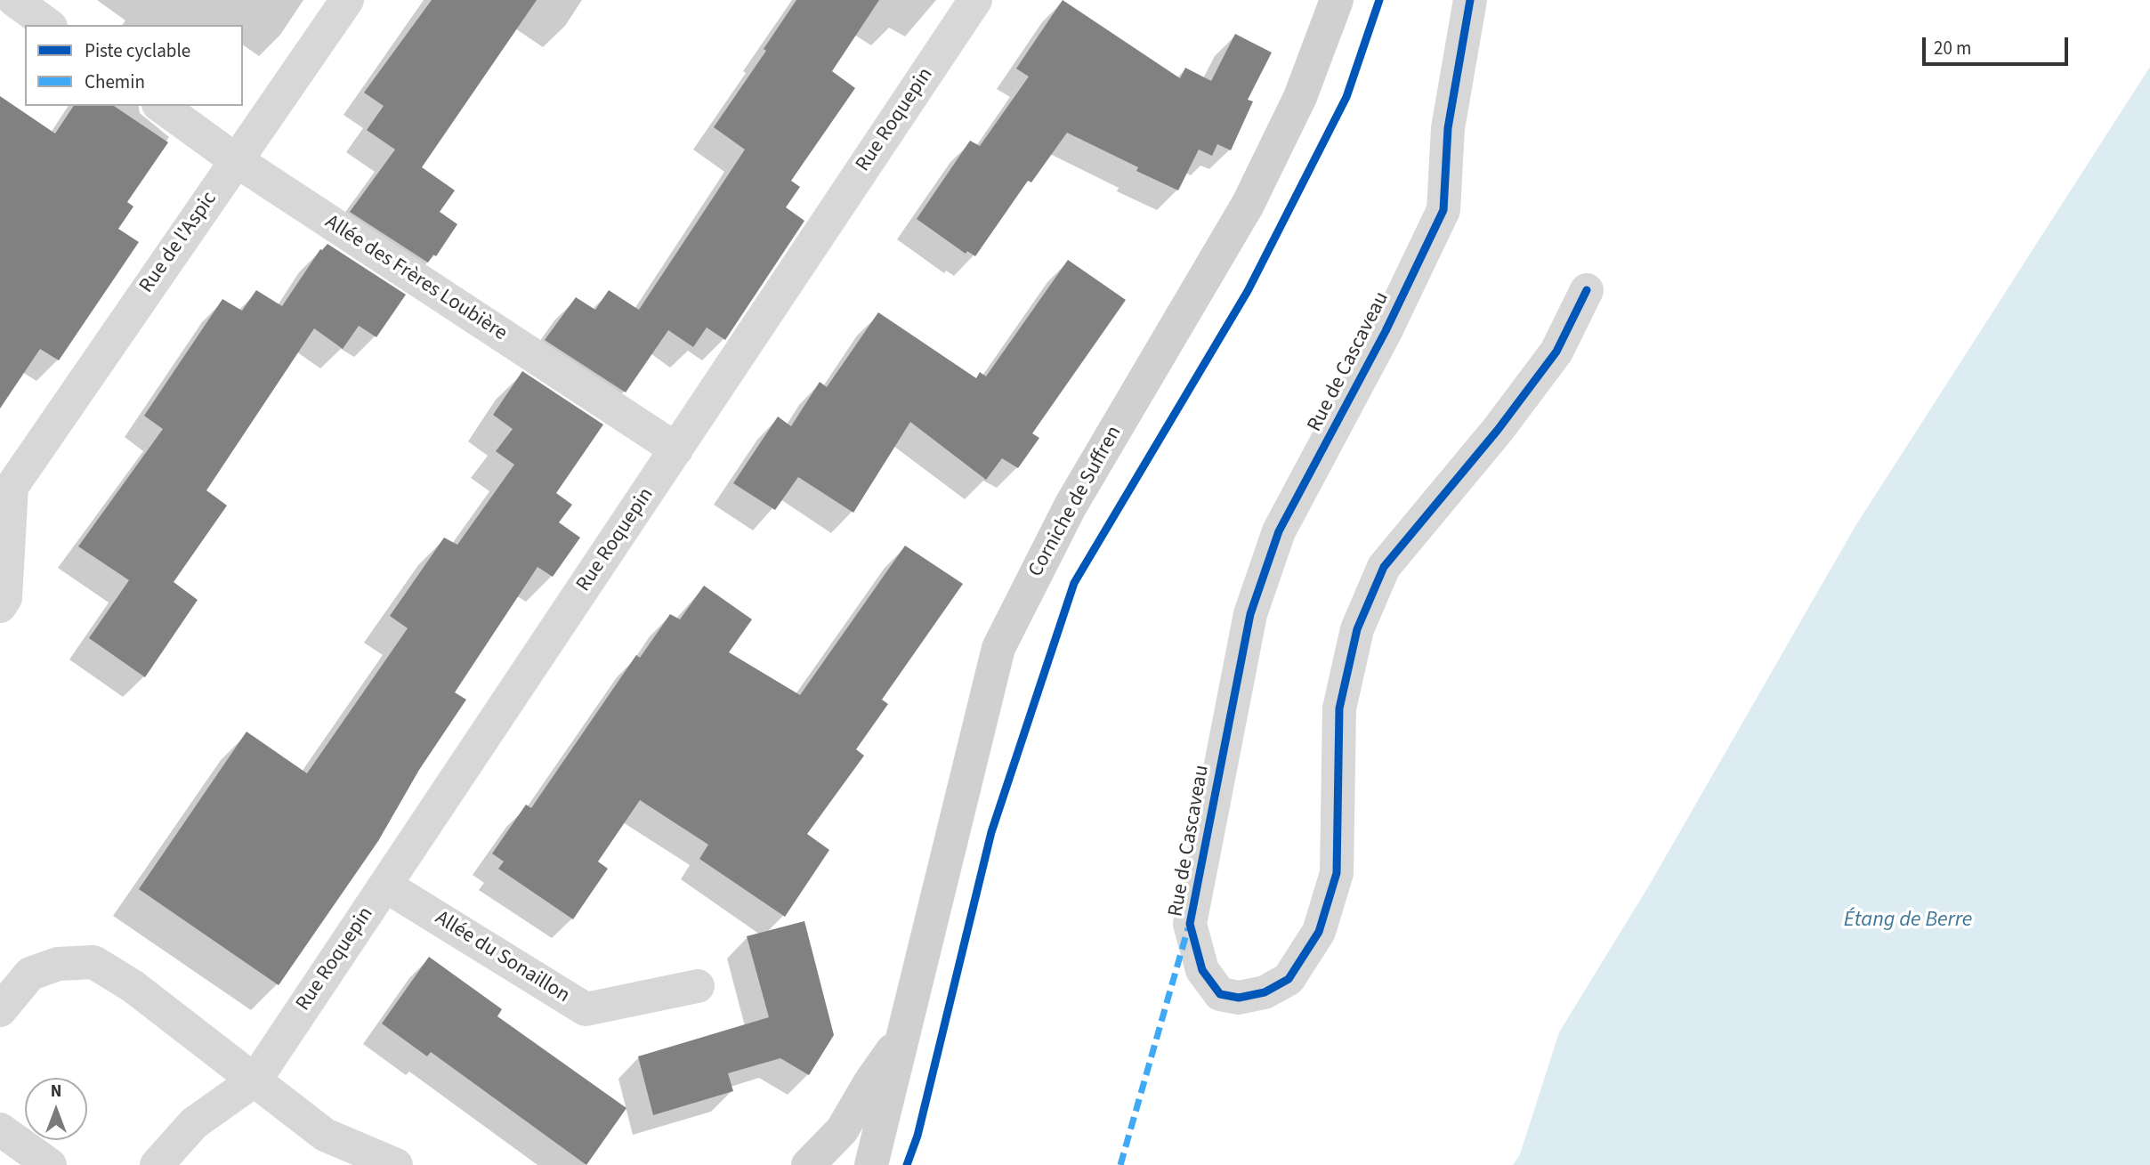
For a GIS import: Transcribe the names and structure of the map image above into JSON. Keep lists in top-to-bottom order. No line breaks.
{"streets":{"main road":["Corniche de Suffren"],"street":["Rue Roquepin","Rue de l'Aspic","Allée des Frères Loubière","Rue de Cascaveau","Allée du Sonaillon"]},"crossings":[["Rue Roquepin","Allée des Frères Loubière"],["Rue Roquepin","Allée du Sonaillon"],["Rue de l'Aspic","Allée des Frères Loubière"]],"water":["Étang de Berre"],"legend":["Piste cyclable","Chemin"],"scale_bar":"20 m","north":"top"}
